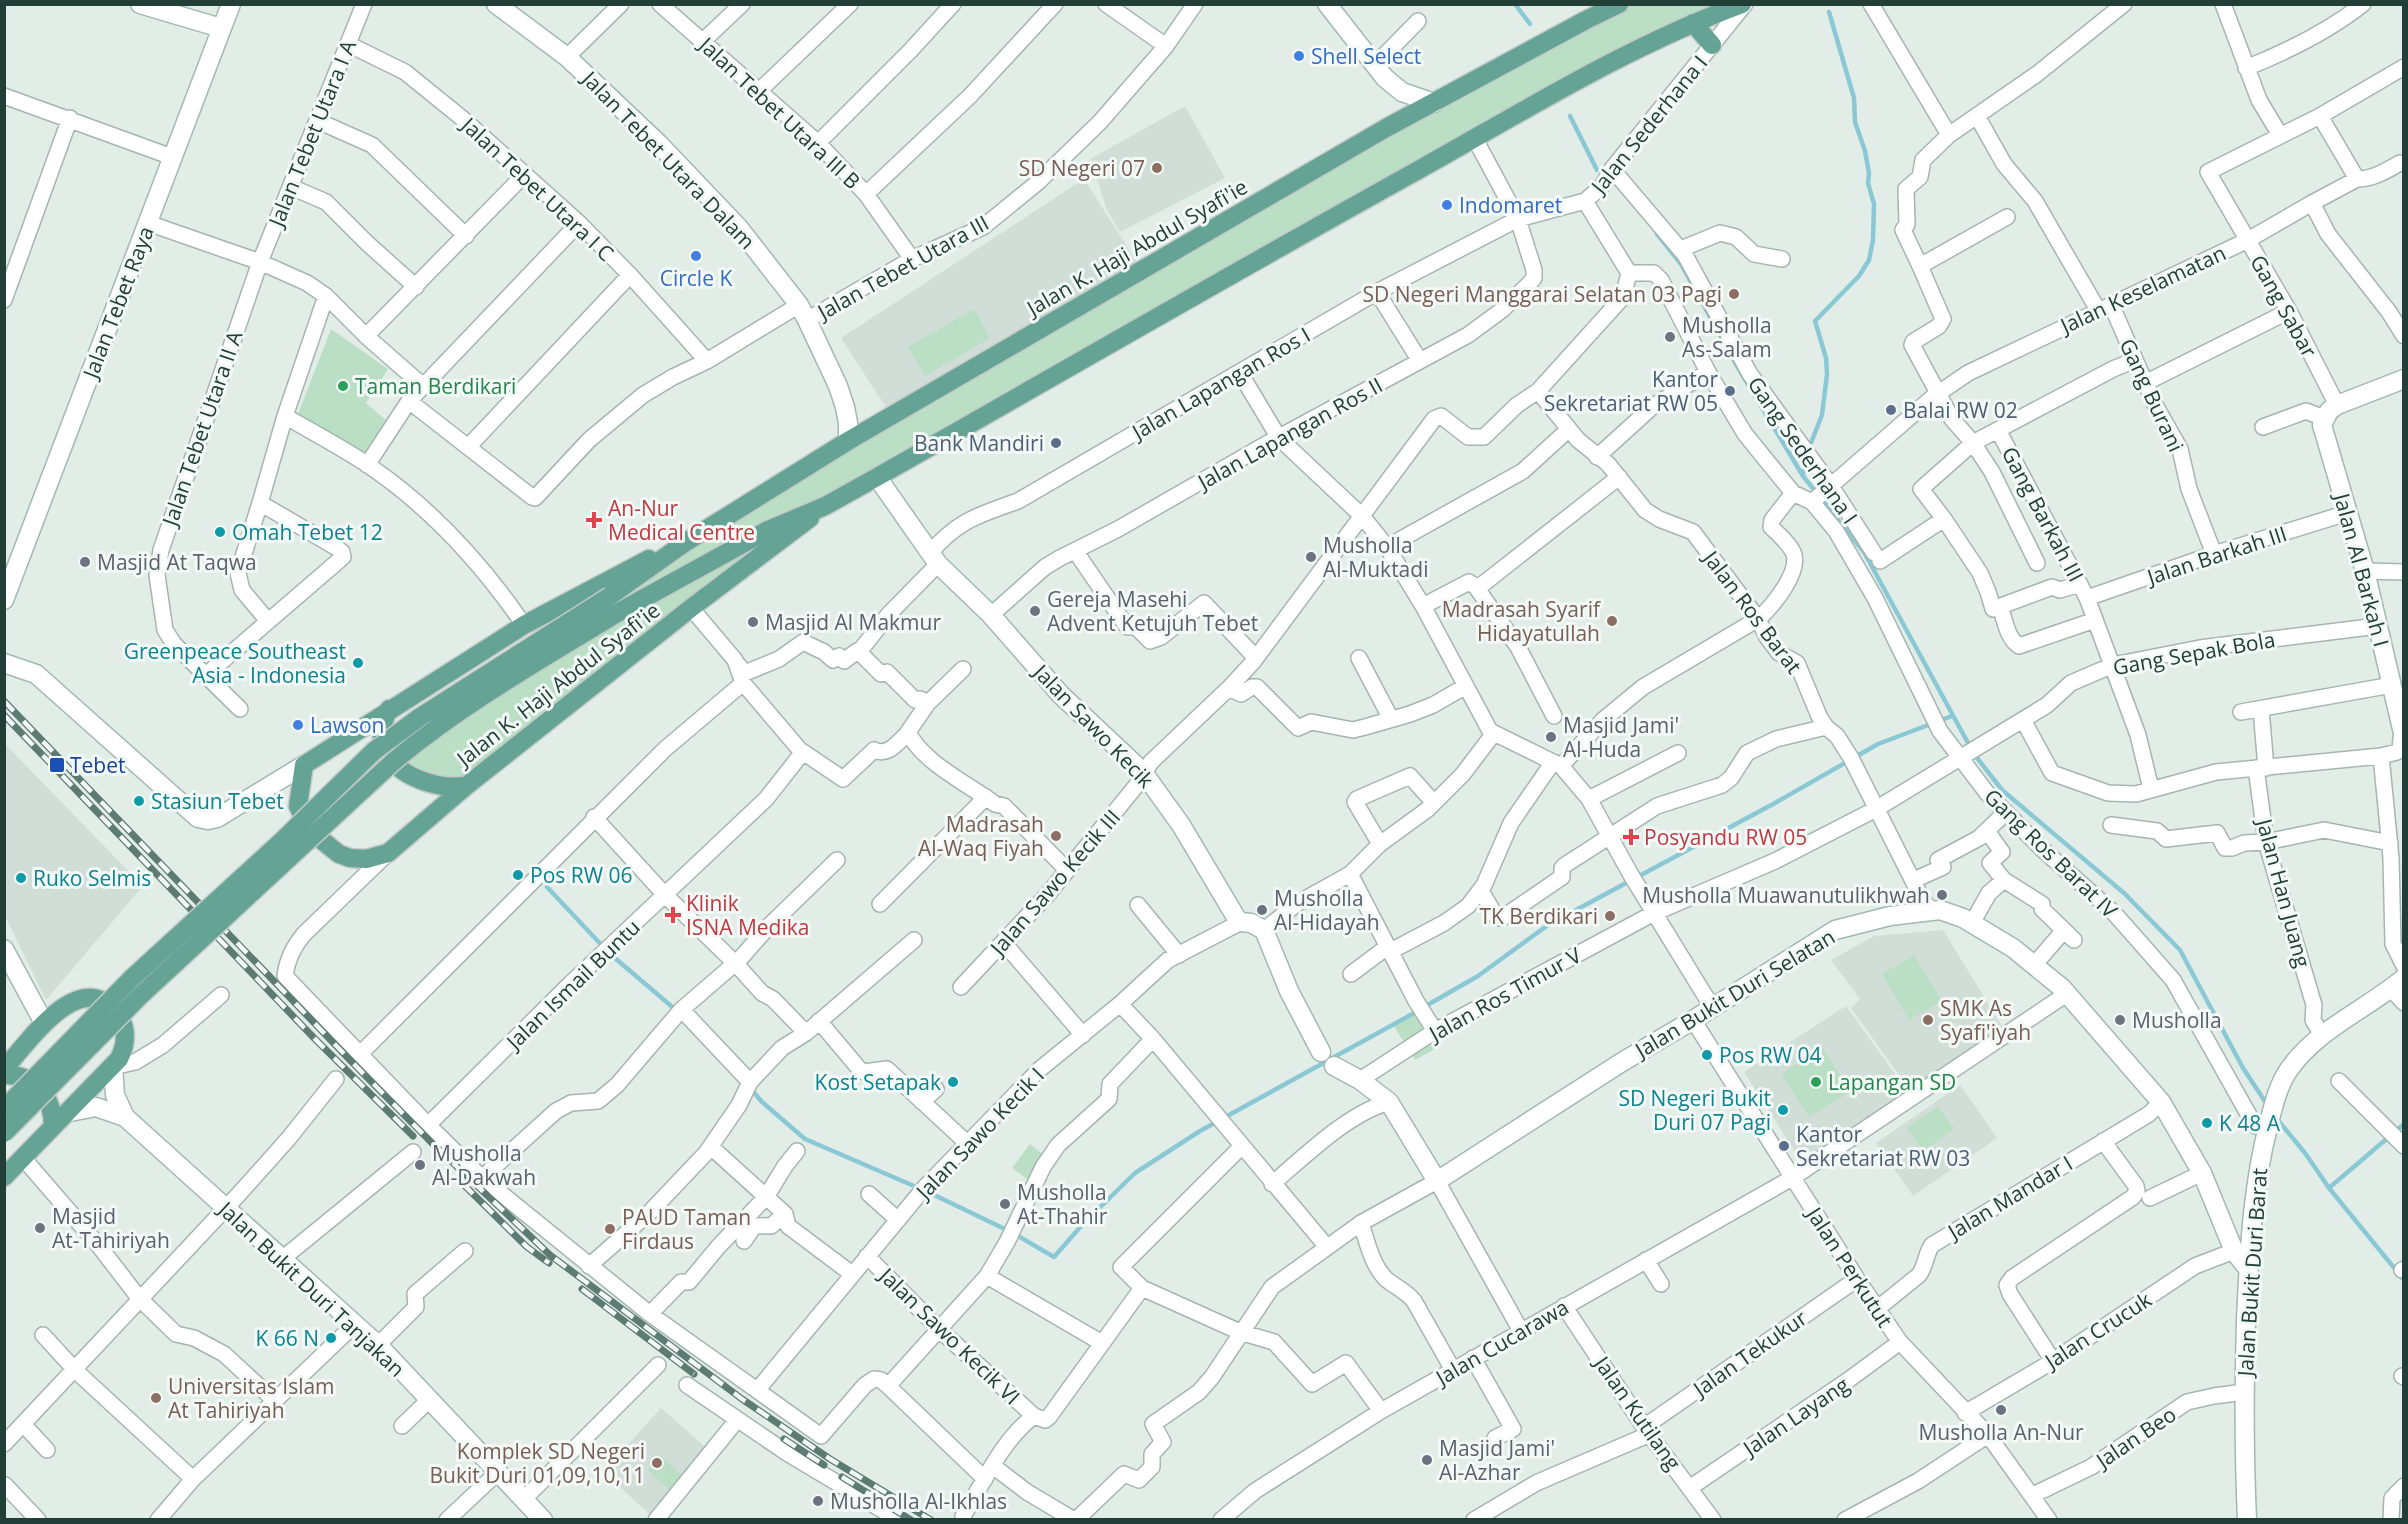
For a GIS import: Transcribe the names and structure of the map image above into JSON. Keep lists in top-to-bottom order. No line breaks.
{"streets":{"main road":["Jalan K. Haji Abdul Syafi'ie"],"street":["Jalan Tebet Utara III B","Jalan Sederhana I","Jalan Tebet Utara I A","Jalan Tebet Utara Dalam","Jalan Tebet Utara I C","Jalan Tebet Utara III","Jalan Keselamatan","Jalan Tebet Raya","Gang Sabar","Jalan Lapangan Ros I","Gang Burani","Jalan Tebet Utara II A","Jalan Lapangan Ros II","Gang Sederhana I","Gang Barkah III","Jalan Barkah III","Jalan Al Barkah I","Jalan Ros Barat","Gang Sepak Bola","Jalan Sawo Kecik","Gang Ros Barat IV","Jalan Sawo Kecik III","Jalan Han Juang","Jalan Ismail Buntu","Jalan Bukit Duri Selatan","Jalan Ros Timur V","Jalan Sawo Kecik I","Jalan Mandar I","Jalan Perkutut","Jalan Bukit Duri Barat","Jalan Bukit Duri Tanjakan","Jalan Crucuk","Jalan Sawo Kecik VI","Jalan Cucarawa","Jalan Tekukur","Jalan Kutilang","Jalan Layang","Jalan Beo"]},"crossings":[["Jalan Tebet Utara III B","Jalan Tebet Utara III"],["Jalan Sederhana I","Jalan K. Haji Abdul Syafi'ie"],["Jalan Sederhana I","Jalan Lapangan Ros I"],["Jalan Sederhana I","Jalan Lapangan Ros II"],["Jalan Sederhana I","Gang Sederhana I"],["Jalan Tebet Utara I A","Jalan Tebet Utara I C"],["Jalan Tebet Utara I A","Jalan Tebet Utara II A"],["Jalan Tebet Utara Dalam","Jalan K. Haji Abdul Syafi'ie"],["Jalan Tebet Utara Dalam","Jalan Tebet Utara III"],["Jalan Tebet Utara I C","Jalan Tebet Utara III"],["Jalan K. Haji Abdul Syafi'ie","Jalan Sawo Kecik"],["Jalan Keselamatan","Gang Sabar"],["Jalan Keselamatan","Gang Burani"],["Jalan Keselamatan","Gang Sederhana I"],["Jalan Keselamatan","Gang Ros Barat IV"],["Gang Sabar","Jalan Al Barkah I"],["Jalan Lapangan Ros I","Jalan Lapangan Ros II"],["Jalan Lapangan Ros I","Jalan Sawo Kecik"],["Gang Burani","Jalan Barkah III"],["Jalan Lapangan Ros II","Jalan Sawo Kecik"],["Gang Barkah III","Jalan Barkah III"],["Gang Barkah III","Gang Sepak Bola"],["Jalan Barkah III","Jalan Al Barkah I"],["Jalan Al Barkah I","Gang Sepak Bola"],["Jalan Ros Barat","Gang Sepak Bola"],["Jalan Ros Barat","Jalan Sawo Kecik III"],["Jalan Ros Barat","Jalan Bukit Duri Selatan"],["Jalan Ros Barat","Jalan Ros Timur V"],["Gang Sepak Bola","Gang Ros Barat IV"],["Gang Sepak Bola","Jalan Ros Timur V"],["Jalan Sawo Kecik","Jalan Sawo Kecik III"],["Jalan Sawo Kecik","Jalan Sawo Kecik I"],["Gang Ros Barat IV","Jalan Bukit Duri Barat"],["Jalan Han Juang","Jalan Bukit Duri Barat"],["Jalan Bukit Duri Selatan","Jalan Mandar I"],["Jalan Bukit Duri Selatan","Jalan Perkutut"],["Jalan Bukit Duri Selatan","Jalan Bukit Duri Barat"],["Jalan Bukit Duri Selatan","Jalan Crucuk"],["Jalan Bukit Duri Selatan","Jalan Cucarawa"],["Jalan Sawo Kecik I","Jalan Sawo Kecik VI"],["Jalan Mandar I","Jalan Perkutut"],["Jalan Perkutut","Jalan Crucuk"],["Jalan Perkutut","Jalan Cucarawa"],["Jalan Perkutut","Jalan Tekukur"],["Jalan Perkutut","Jalan Layang"],["Jalan Perkutut","Jalan Beo"],["Jalan Bukit Duri Barat","Jalan Beo"],["Jalan Cucarawa","Jalan Kutilang"],["Jalan Tekukur","Jalan Kutilang"],["Jalan Kutilang","Jalan Layang"]],"places":{"other":["Shell Select","SD Negeri 07","Indomaret","Circle K","SD Negeri Manggarai Selatan 03 Pagi","Musholla As-Salam","Taman Berdikari","Kantor Sekretariat RW 05","Balai RW 02","Bank Mandiri","Omah Tebet 12","Musholla Al-Muktadi","Masjid At Taqwa","Gereja Masehi Advent Ketujuh Tebet","Madrasah Syarif Hidayatullah","Masjid Al Makmur","Greenpeace Southeast Asia - Indonesia","Lawson","Masjid Jami' Al-Huda","Stasiun Tebet","Madrasah Al-Waq Fiyah","Pos RW 06","Ruko Selmis","Musholla Muawanutulikhwah","Musholla Al-Hidayah","TK Berdikari","SMK As Syafi'iyah","Musholla","Pos RW 04","Kost Setapak","Lapangan SD","SD Negeri Bukit Duri 07 Pagi","K 48 A","Kantor Sekretariat RW 03","Musholla Al-Dakwah","Musholla At-Thahir","Masjid At-Tahiriyah","PAUD Taman Firdaus","K 66 N","Universitas Islam At Tahiriyah","Musholla An-Nur","Masjid Jami' Al-Azhar","Komplek SD Negeri Bukit Duri 01,09,10,11","Musholla Al-Ikhlas"],"health":["An-Nur Medical Centre","Posyandu RW 05","Klinik ISNA Medika"],"transit":["Tebet"]}}
